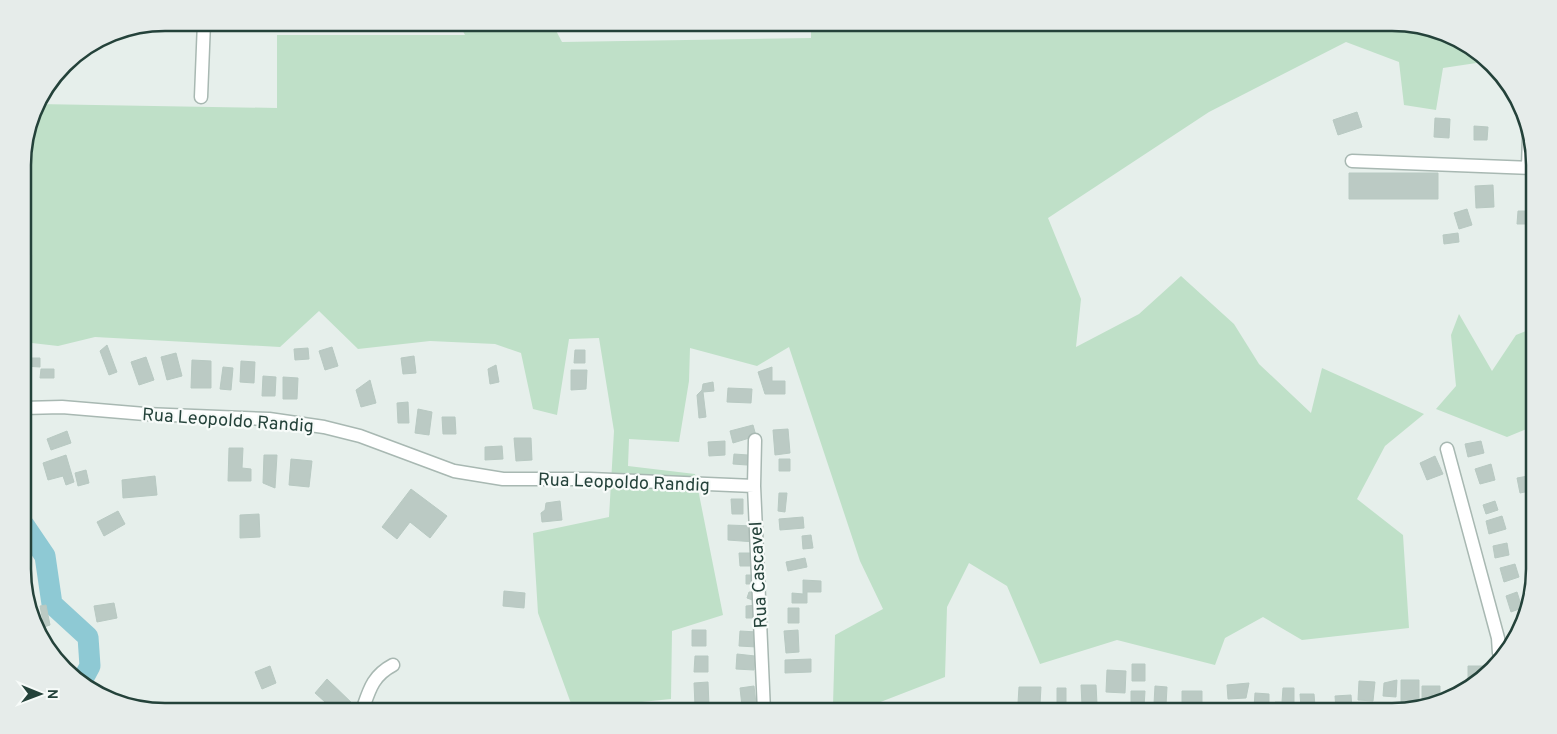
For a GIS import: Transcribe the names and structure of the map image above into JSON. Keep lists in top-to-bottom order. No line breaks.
{"streets":{"street":["Rua Leopoldo Randig","Rua Cascavel"]},"crossings":[["Rua Leopoldo Randig","Rua Cascavel"]],"north":"right"}
